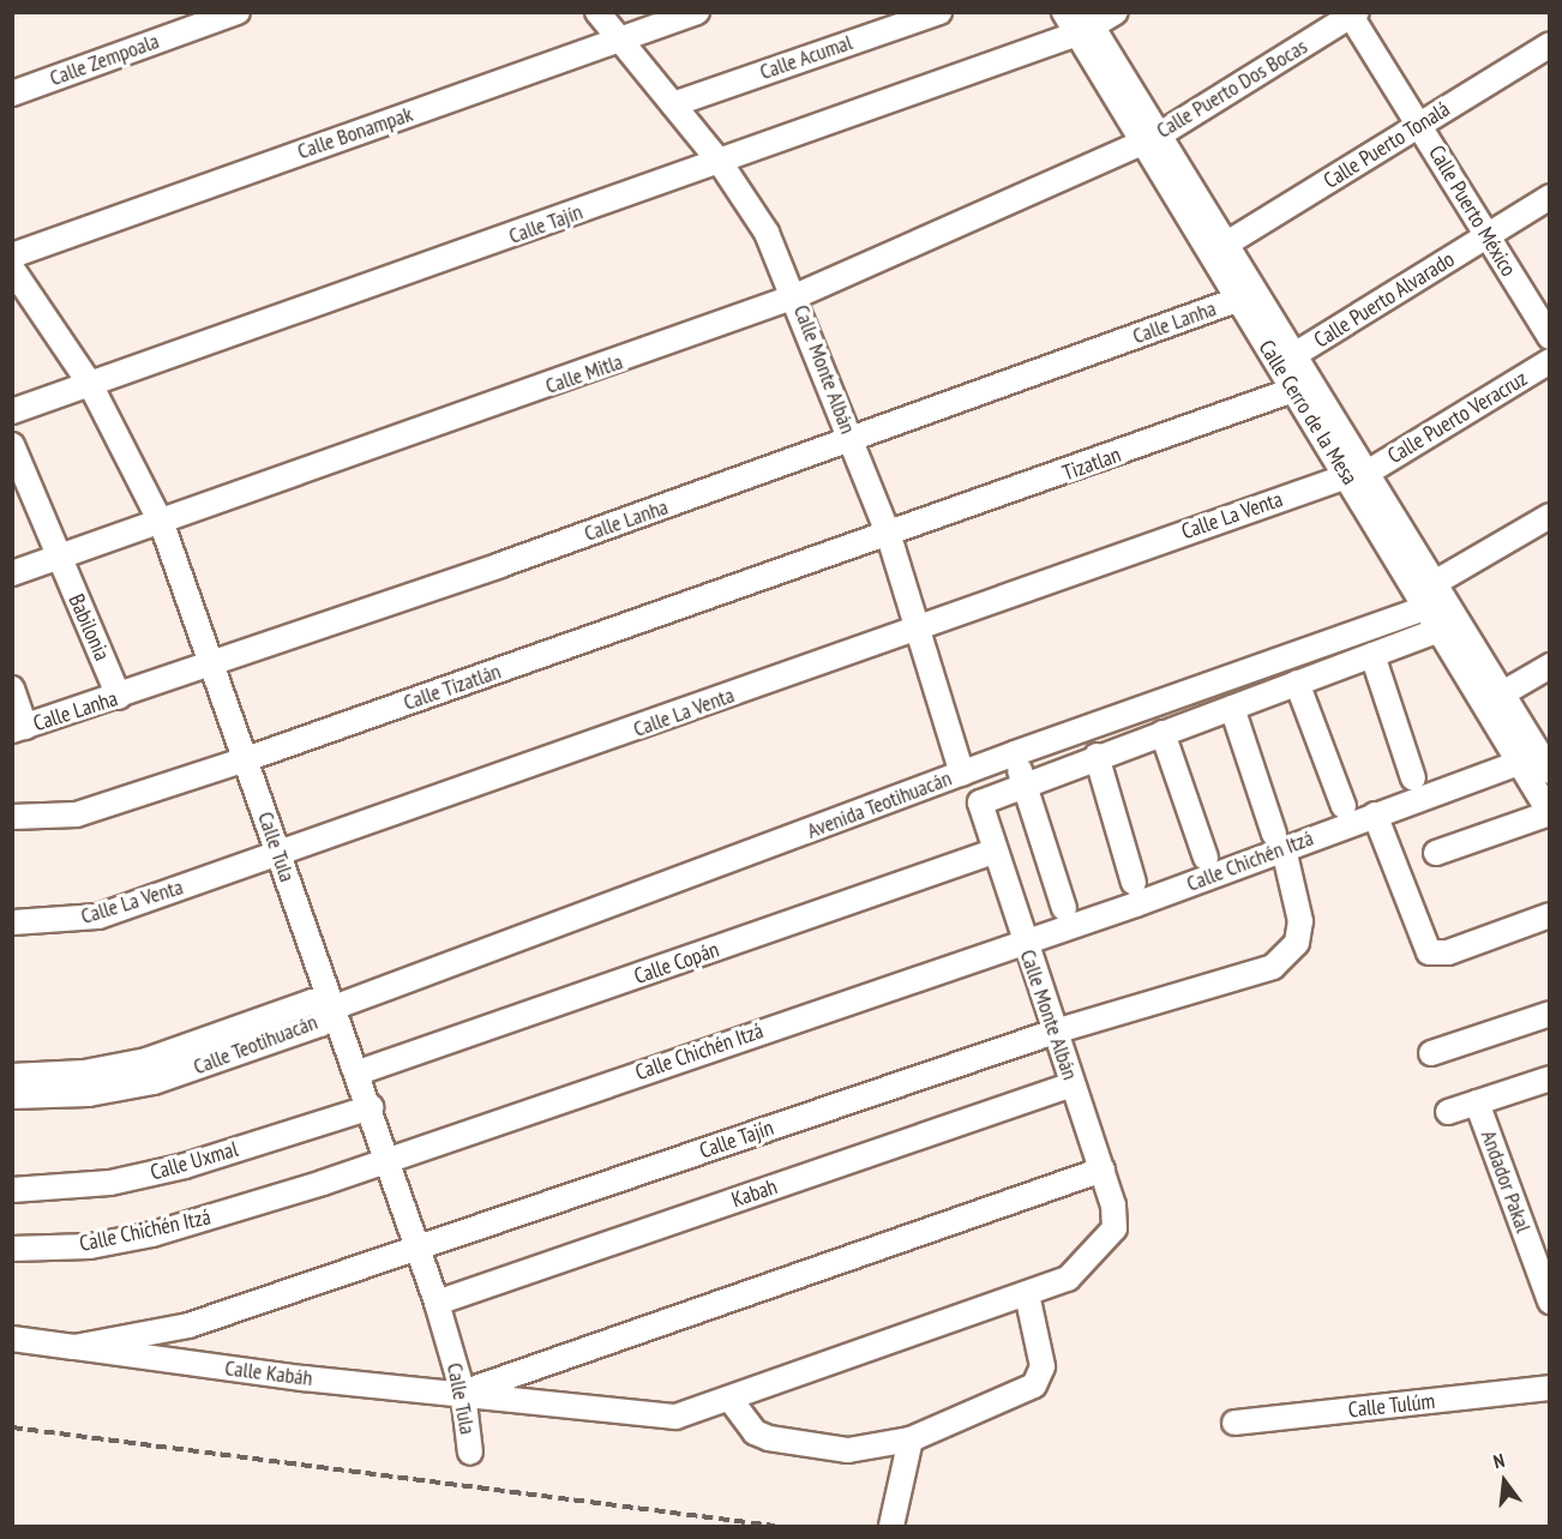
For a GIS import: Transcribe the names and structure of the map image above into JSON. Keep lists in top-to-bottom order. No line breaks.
{"streets":{"street":["Calle Acumal","Calle Zempoala","Calle Puerto Dos Bocas","Calle Bonampak","Calle Puerto Tonalá","Calle Puerto México","Calle Tajín","Calle Puerto Alvarado","Calle Lanha","Calle Monte Albán","Calle Mitla","Calle Cerro de la Mesa","Calle Puerto Veracruz","Tizatlan","Calle La Venta","Babilonia","Calle Tizatlán","Avenida Teotihuacán","Calle Tula","Calle Chichén Itzá","Calle Copán","Calle Teotihuacán","Calle Uxmal","Andador Pakal","Kabah","Calle Kabáh","Calle Tulúm"]},"crossings":[["Calle Acumal","Calle Monte Albán"],["Calle Puerto Dos Bocas","Calle Puerto México"],["Calle Puerto Dos Bocas","Calle Mitla"],["Calle Puerto Dos Bocas","Calle Cerro de la Mesa"],["Calle Bonampak","Calle Monte Albán"],["Calle Puerto Tonalá","Calle Puerto México"],["Calle Puerto Tonalá","Calle Cerro de la Mesa"],["Calle Puerto México","Calle Puerto Alvarado"],["Calle Tajín","Calle Monte Albán"],["Calle Tajín","Calle Cerro de la Mesa"],["Calle Tajín","Calle Tula"],["Calle Tajín","Calle Chichén Itzá"],["Calle Tajín","Calle Kabáh"],["Calle Puerto Alvarado","Calle Cerro de la Mesa"],["Calle Lanha","Calle Monte Albán"],["Calle Lanha","Calle Cerro de la Mesa"],["Calle Lanha","Babilonia"],["Calle Lanha","Calle Tula"],["Calle Monte Albán","Calle Mitla"],["Calle Monte Albán","Tizatlan"],["Calle Monte Albán","Calle La Venta"],["Calle Monte Albán","Calle Tizatlán"],["Calle Monte Albán","Avenida Teotihuacán"],["Calle Monte Albán","Calle Chichén Itzá"],["Calle Monte Albán","Calle Copán"],["Calle Monte Albán","Kabah"],["Calle Monte Albán","Calle Kabáh"],["Calle Mitla","Calle Cerro de la Mesa"],["Calle Mitla","Babilonia"],["Calle Mitla","Calle Tula"],["Calle Cerro de la Mesa","Calle Puerto Veracruz"],["Calle Cerro de la Mesa","Tizatlan"],["Calle Cerro de la Mesa","Calle La Venta"],["Calle Cerro de la Mesa","Avenida Teotihuacán"],["Calle Cerro de la Mesa","Calle Chichén Itzá"],["Calle Puerto Veracruz","Calle La Venta"],["Tizatlan","Calle Tizatlán"],["Calle La Venta","Calle Tula"],["Calle Tizatlán","Calle Tula"],["Avenida Teotihuacán","Calle Tula"],["Avenida Teotihuacán","Calle Teotihuacán"],["Calle Tula","Calle Chichén Itzá"],["Calle Tula","Calle Copán"],["Calle Tula","Calle Teotihuacán"],["Calle Tula","Calle Uxmal"],["Calle Tula","Kabah"],["Calle Tula","Calle Kabáh"]],"north":"top"}
